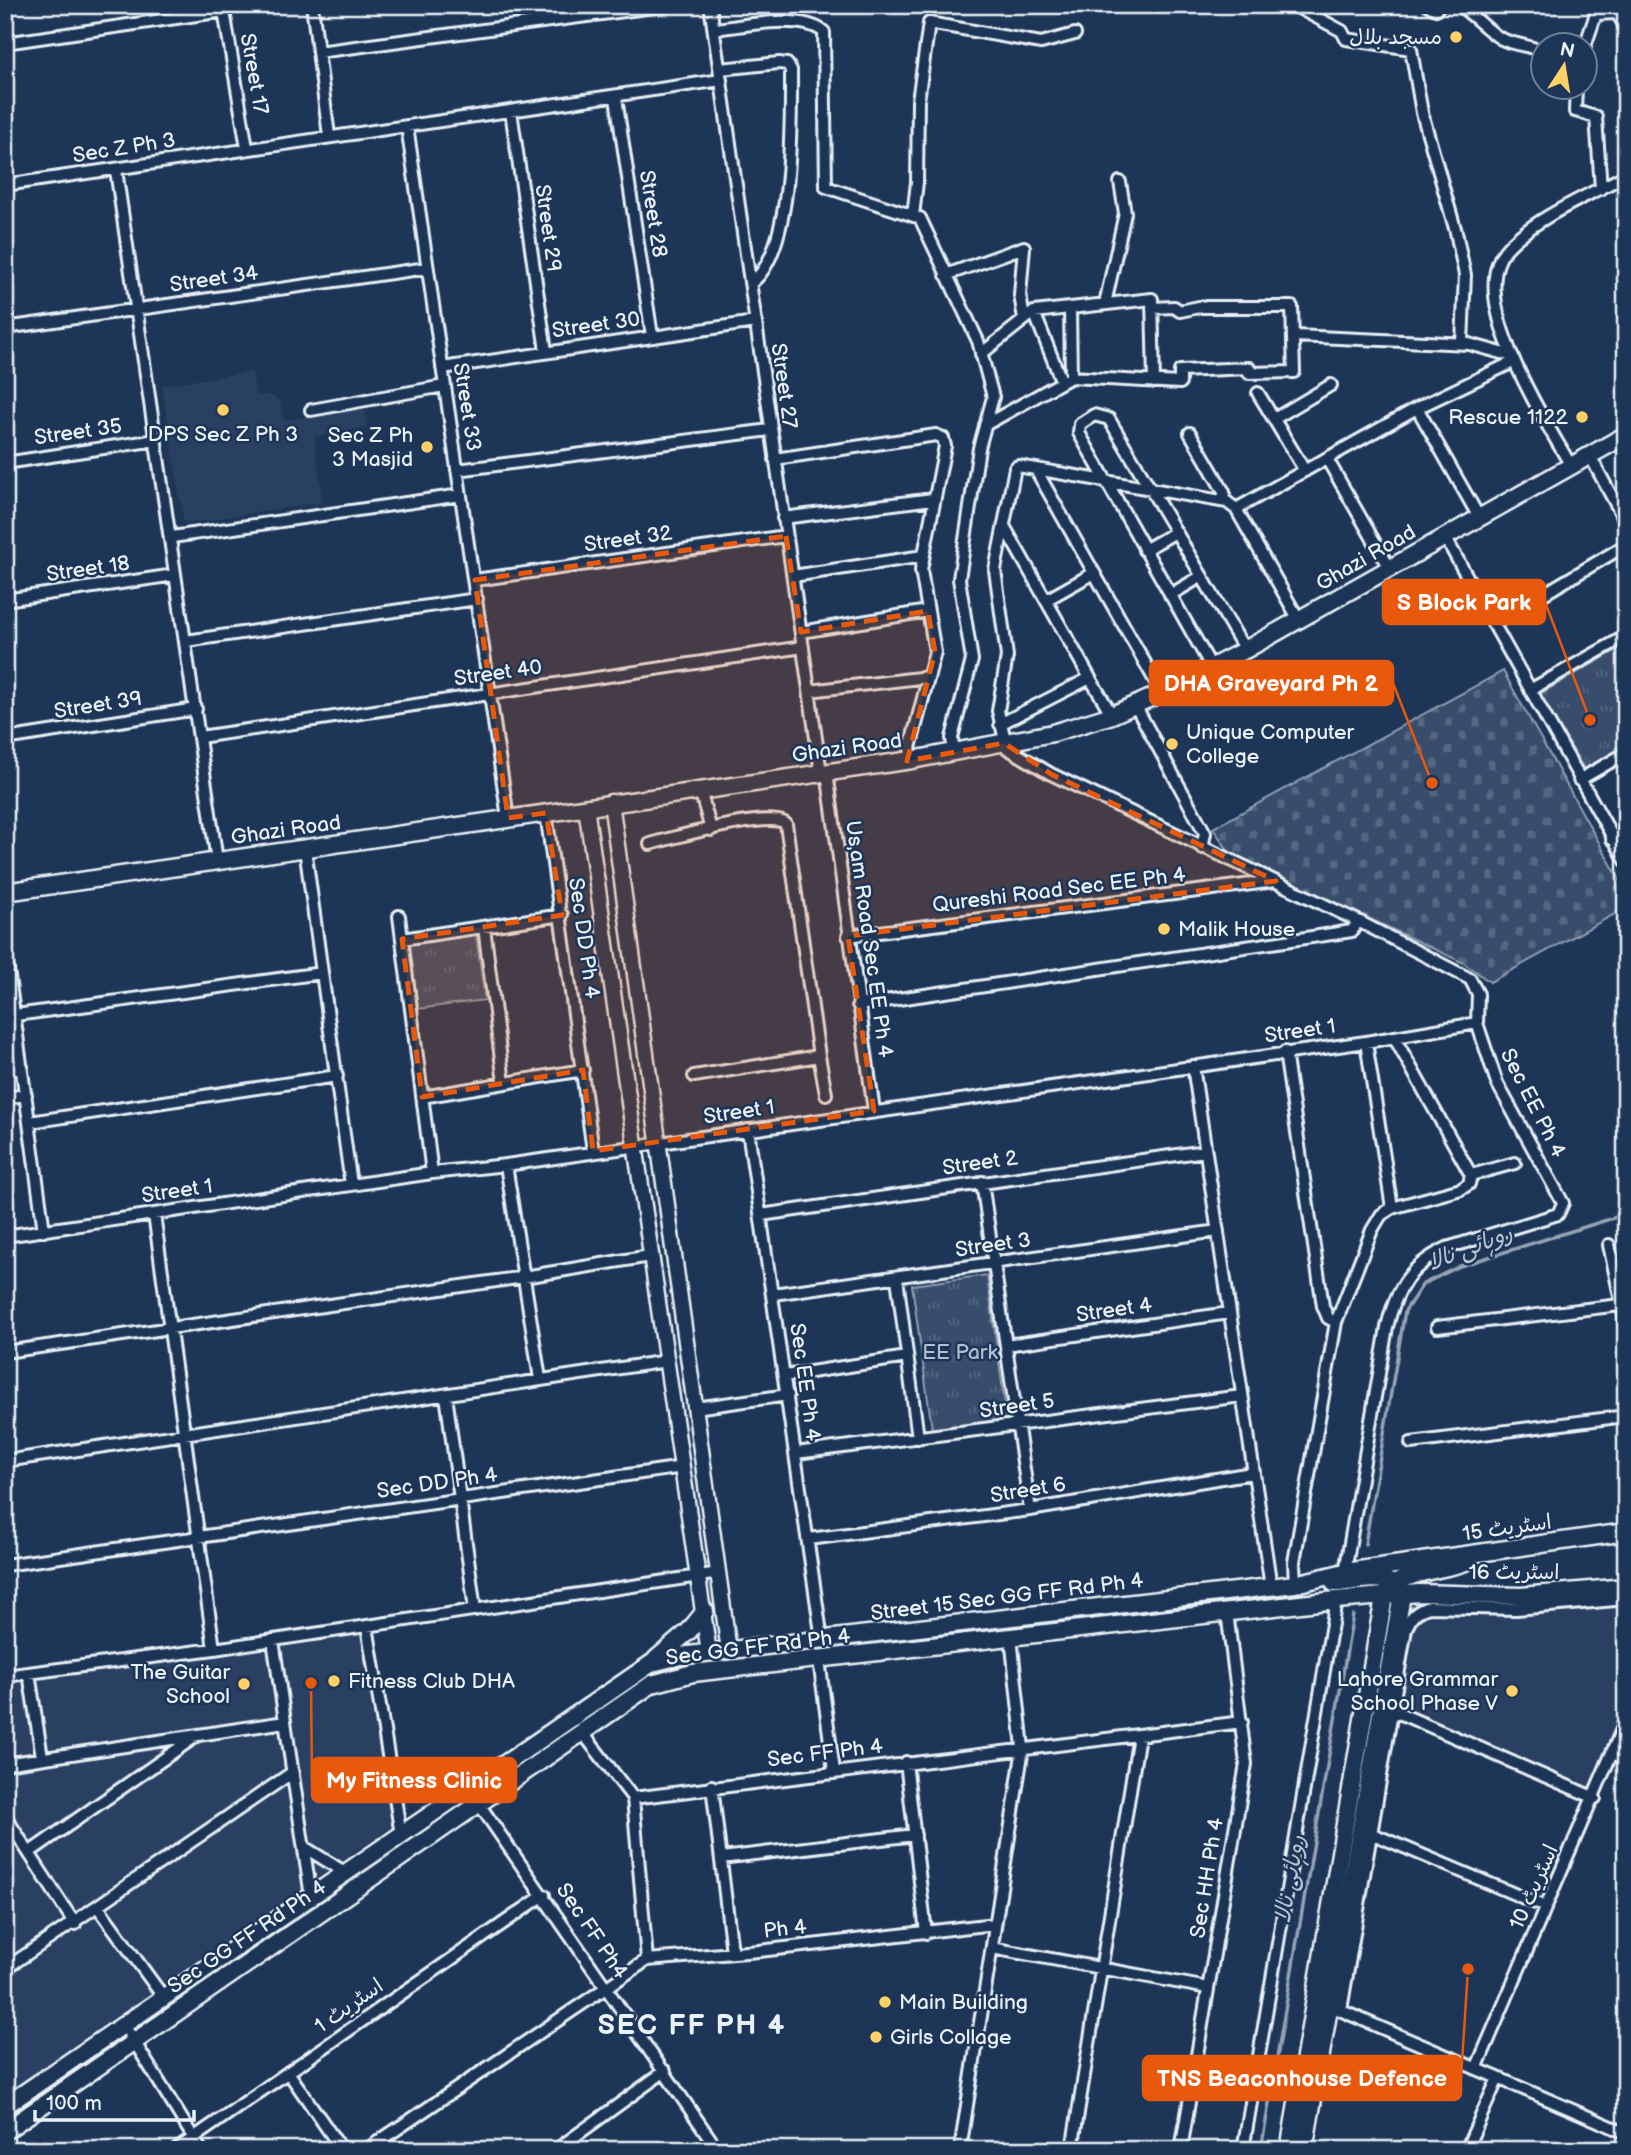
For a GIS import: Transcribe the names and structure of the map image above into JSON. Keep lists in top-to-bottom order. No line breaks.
{"streets":{"main road":["Ghazi Road","اسٹریٹ 15","اسٹریٹ 16","Street 15 Sec GG FF Rd Ph 4","Sec GG FF Rd Ph 4"],"street":["Street 17","Sec Z Ph 3","Street 28","Street 29","Street 34","Street 30","Street 27","Street 33","Street 35","Street 32","Street 18","Street 40","Street 39","Qureshi Road Sec EE Ph 4","Sec DD Ph 4","Us,am Road Sec EE Ph 4","Street 1","Sec EE Ph 4","Street 2","Street 3","Street 4","Street 5","Street 6","Sec FF Ph 4","Sec HH Ph 4","اسٹریٹ 10","Ph 4","Sec FF Ph4","اسٹریٹ 1"]},"crossings":[["Street 17","Sec Z Ph 3"],["Sec Z Ph 3","Street 28"],["Sec Z Ph 3","Street 29"],["Sec Z Ph 3","Street 27"],["Sec Z Ph 3","Street 33"],["Street 28","Street 30"],["Street 29","Street 30"],["Street 34","Street 33"],["Street 30","Street 27"],["Street 30","Street 33"],["Street 27","Street 32"],["Street 27","Ghazi Road"],["Street 27","Street 40"],["Street 27","Us,am Road Sec EE Ph 4"],["Street 33","Street 32"],["Street 33","Ghazi Road"],["Street 33","Street 40"],["Ghazi Road","Sec DD Ph 4"],["Ghazi Road","Us,am Road Sec EE Ph 4"],["Ghazi Road","Sec EE Ph 4"],["Qureshi Road Sec EE Ph 4","Us,am Road Sec EE Ph 4"],["Qureshi Road Sec EE Ph 4","Sec EE Ph 4"],["Sec DD Ph 4","Street 1"],["Us,am Road Sec EE Ph 4","Street 1"],["Street 1","Sec EE Ph 4"],["Sec EE Ph 4","Street 2"],["Sec EE Ph 4","Street 3"],["Sec EE Ph 4","Street 5"],["Sec EE Ph 4","Street 6"],["Sec EE Ph 4","Street 15 Sec GG FF Rd Ph 4"],["اسٹریٹ 15","Street 15 Sec GG FF Rd Ph 4"],["اسٹریٹ 16","Sec GG FF Rd Ph 4"],["Sec GG FF Rd Ph 4","Sec HH Ph 4"],["Sec GG FF Rd Ph 4","Sec FF Ph4"],["Sec FF Ph 4","Sec HH Ph 4"],["Sec FF Ph 4","Sec FF Ph4"],["Ph 4","Sec FF Ph4"],["Sec FF Ph4","اسٹریٹ 1"]],"districts":["SEC FF PH 4"],"water":["روہائی نالا"],"parks":["EE Park"],"places":["مسجد بلال","DPS Sec Z Ph 3","Rescue 1122","Sec Z Ph 3 Masjid","S Block Park","Unique Computer College","DHA Graveyard Ph 2","Malik House","Fitness Club DHA","My Fitness Clinic","The Guitar School","Lahore Grammar School Phase V","TNS Beaconhouse Defence","Main Building","Girls Collage"],"scale_bar":"100 m","north":"top"}
